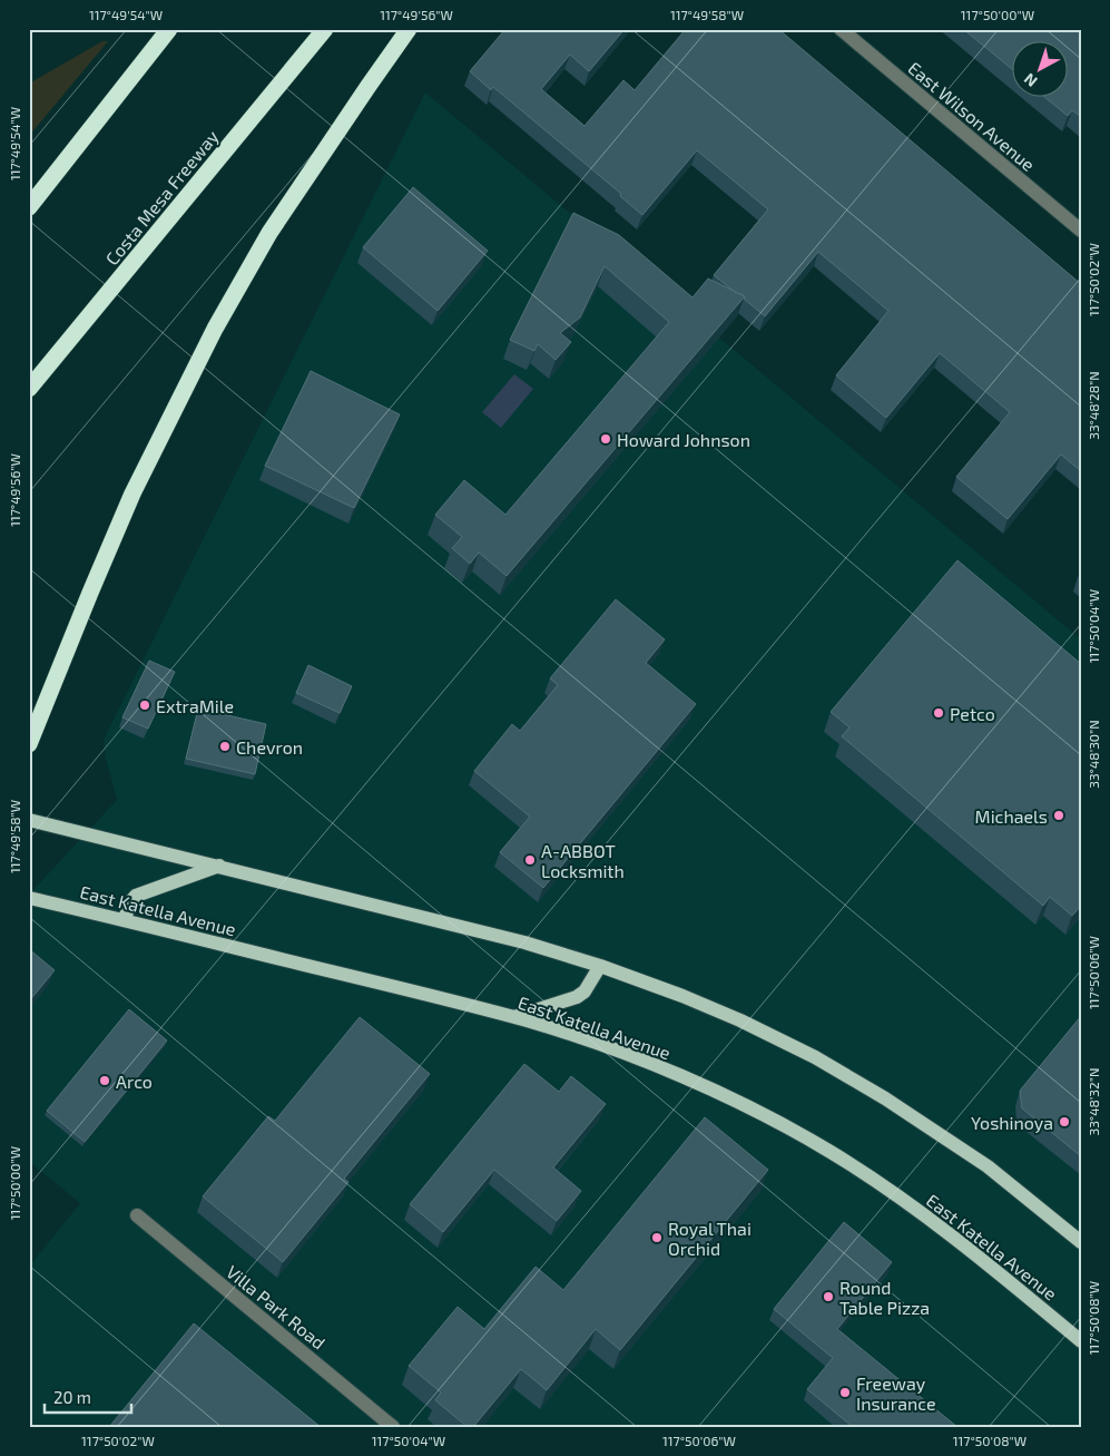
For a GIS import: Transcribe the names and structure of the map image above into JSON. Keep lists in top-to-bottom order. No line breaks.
{"streets":{"highway":["Costa Mesa Freeway"],"main road":["East Katella Avenue"],"street":["East Wilson Avenue","Villa Park Road"]},"places":["Howard Johnson","ExtraMile","Petco","Chevron","Michaels","A-ABBOT Locksmith","Arco","Yoshinoya","Royal Thai Orchid","Round Table Pizza","Freeway Insurance"],"scale_bar":"20 m","north":"bottom left","coordinates":["117°49'54\"W","117°49'56\"W","117°49'58\"W","117°50'00\"W","117°50'02\"W","33°48'28\"N","117°50'04\"W","33°48'30\"N","117°50'06\"W","33°48'32\"N","117°50'08\"W"]}
